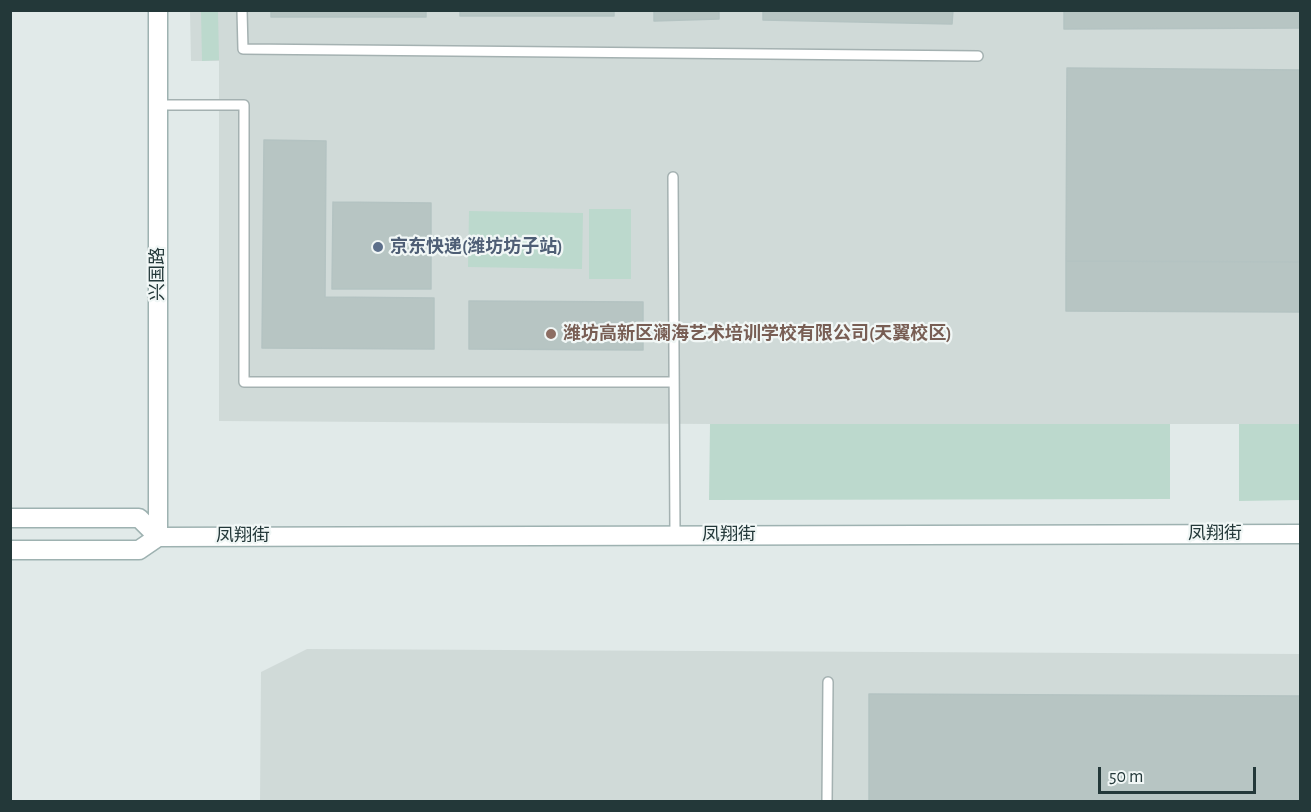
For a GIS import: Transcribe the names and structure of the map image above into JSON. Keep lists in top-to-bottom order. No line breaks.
{"streets":{"street":["兴国路","凤翔街"]},"crossings":[["兴国路","凤翔街"]],"places":["京东快递(潍坊坊子站)","潍坊高新区澜海艺术培训学校有限公司(天翼校区)"],"scale_bar":"50 m"}
